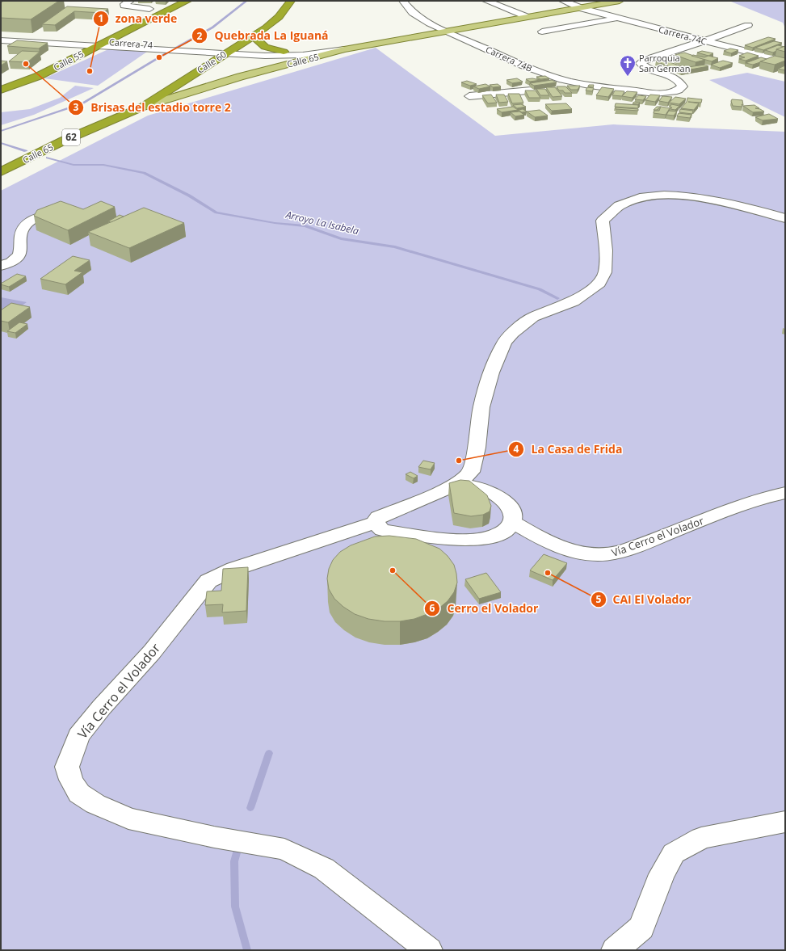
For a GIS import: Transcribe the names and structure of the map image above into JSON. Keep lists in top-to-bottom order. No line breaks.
{"streets":{"highway":["Calle 55","Calle 65","Calle 60","62"],"street":["Carrera 74C","Carrera 74","Carrera 74B","Vía Cerro el Volador"]},"crossings":[["Carrera 74C","Carrera 74B"],["Carrera 74C","Calle 65"],["Carrera 74","Calle 55"],["Carrera 74","Calle 65"],["Carrera 74","Calle 60"],["Carrera 74B","Calle 65"],["Calle 65","Calle 60"]],"water":["Arroyo La Isabela"],"places":{"other":["Quebrada La Iguaná","Brisas del estadio torre 2","zona verde","La Casa de Frida","Cerro el Volador","CAI El Volador"],"church":["Parroquia San German"]}}
